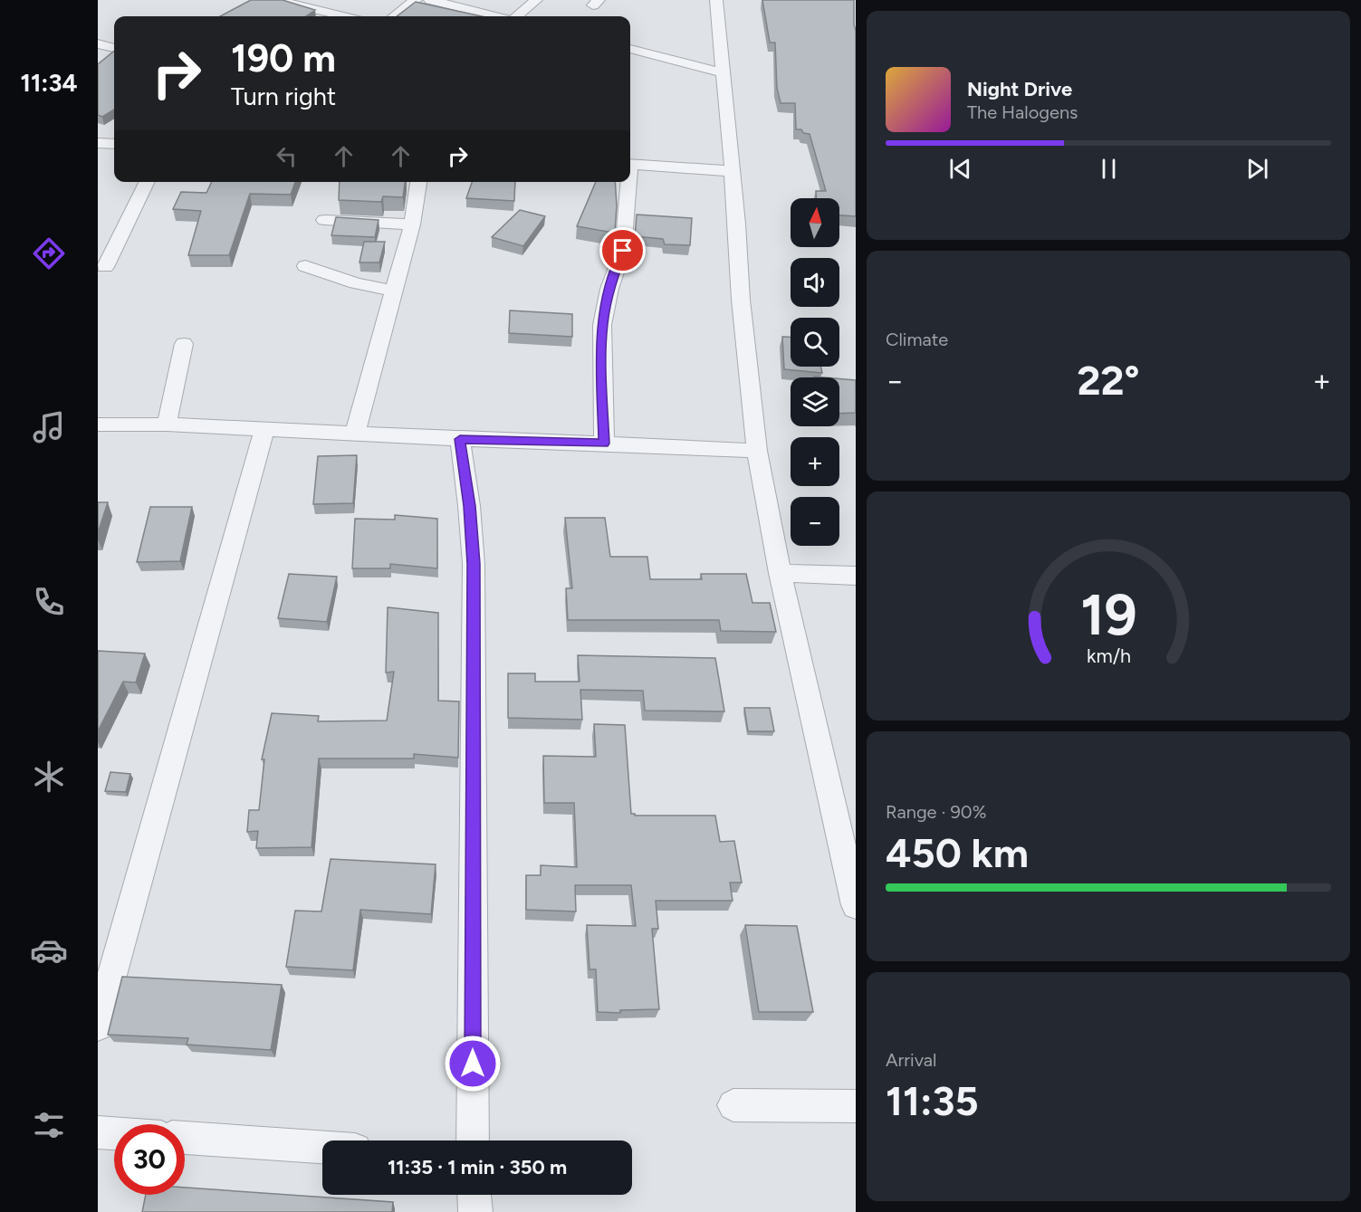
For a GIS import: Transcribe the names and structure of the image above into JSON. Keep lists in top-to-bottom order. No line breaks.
{"north":"top","page":{"tabs":"11:34","turn":["190 m","Turn right"],"song":["Night Drive","The Halogens"],"map_buttons":["+","−"],"tile":["Climate",["Range · 90%","450 km"],["Arrival","11:35"]],"heat":["−","22°","+"],"limit":"30","trip":"11:35 · 1 min · 350 m","gauge":["19","km/h"]}}
